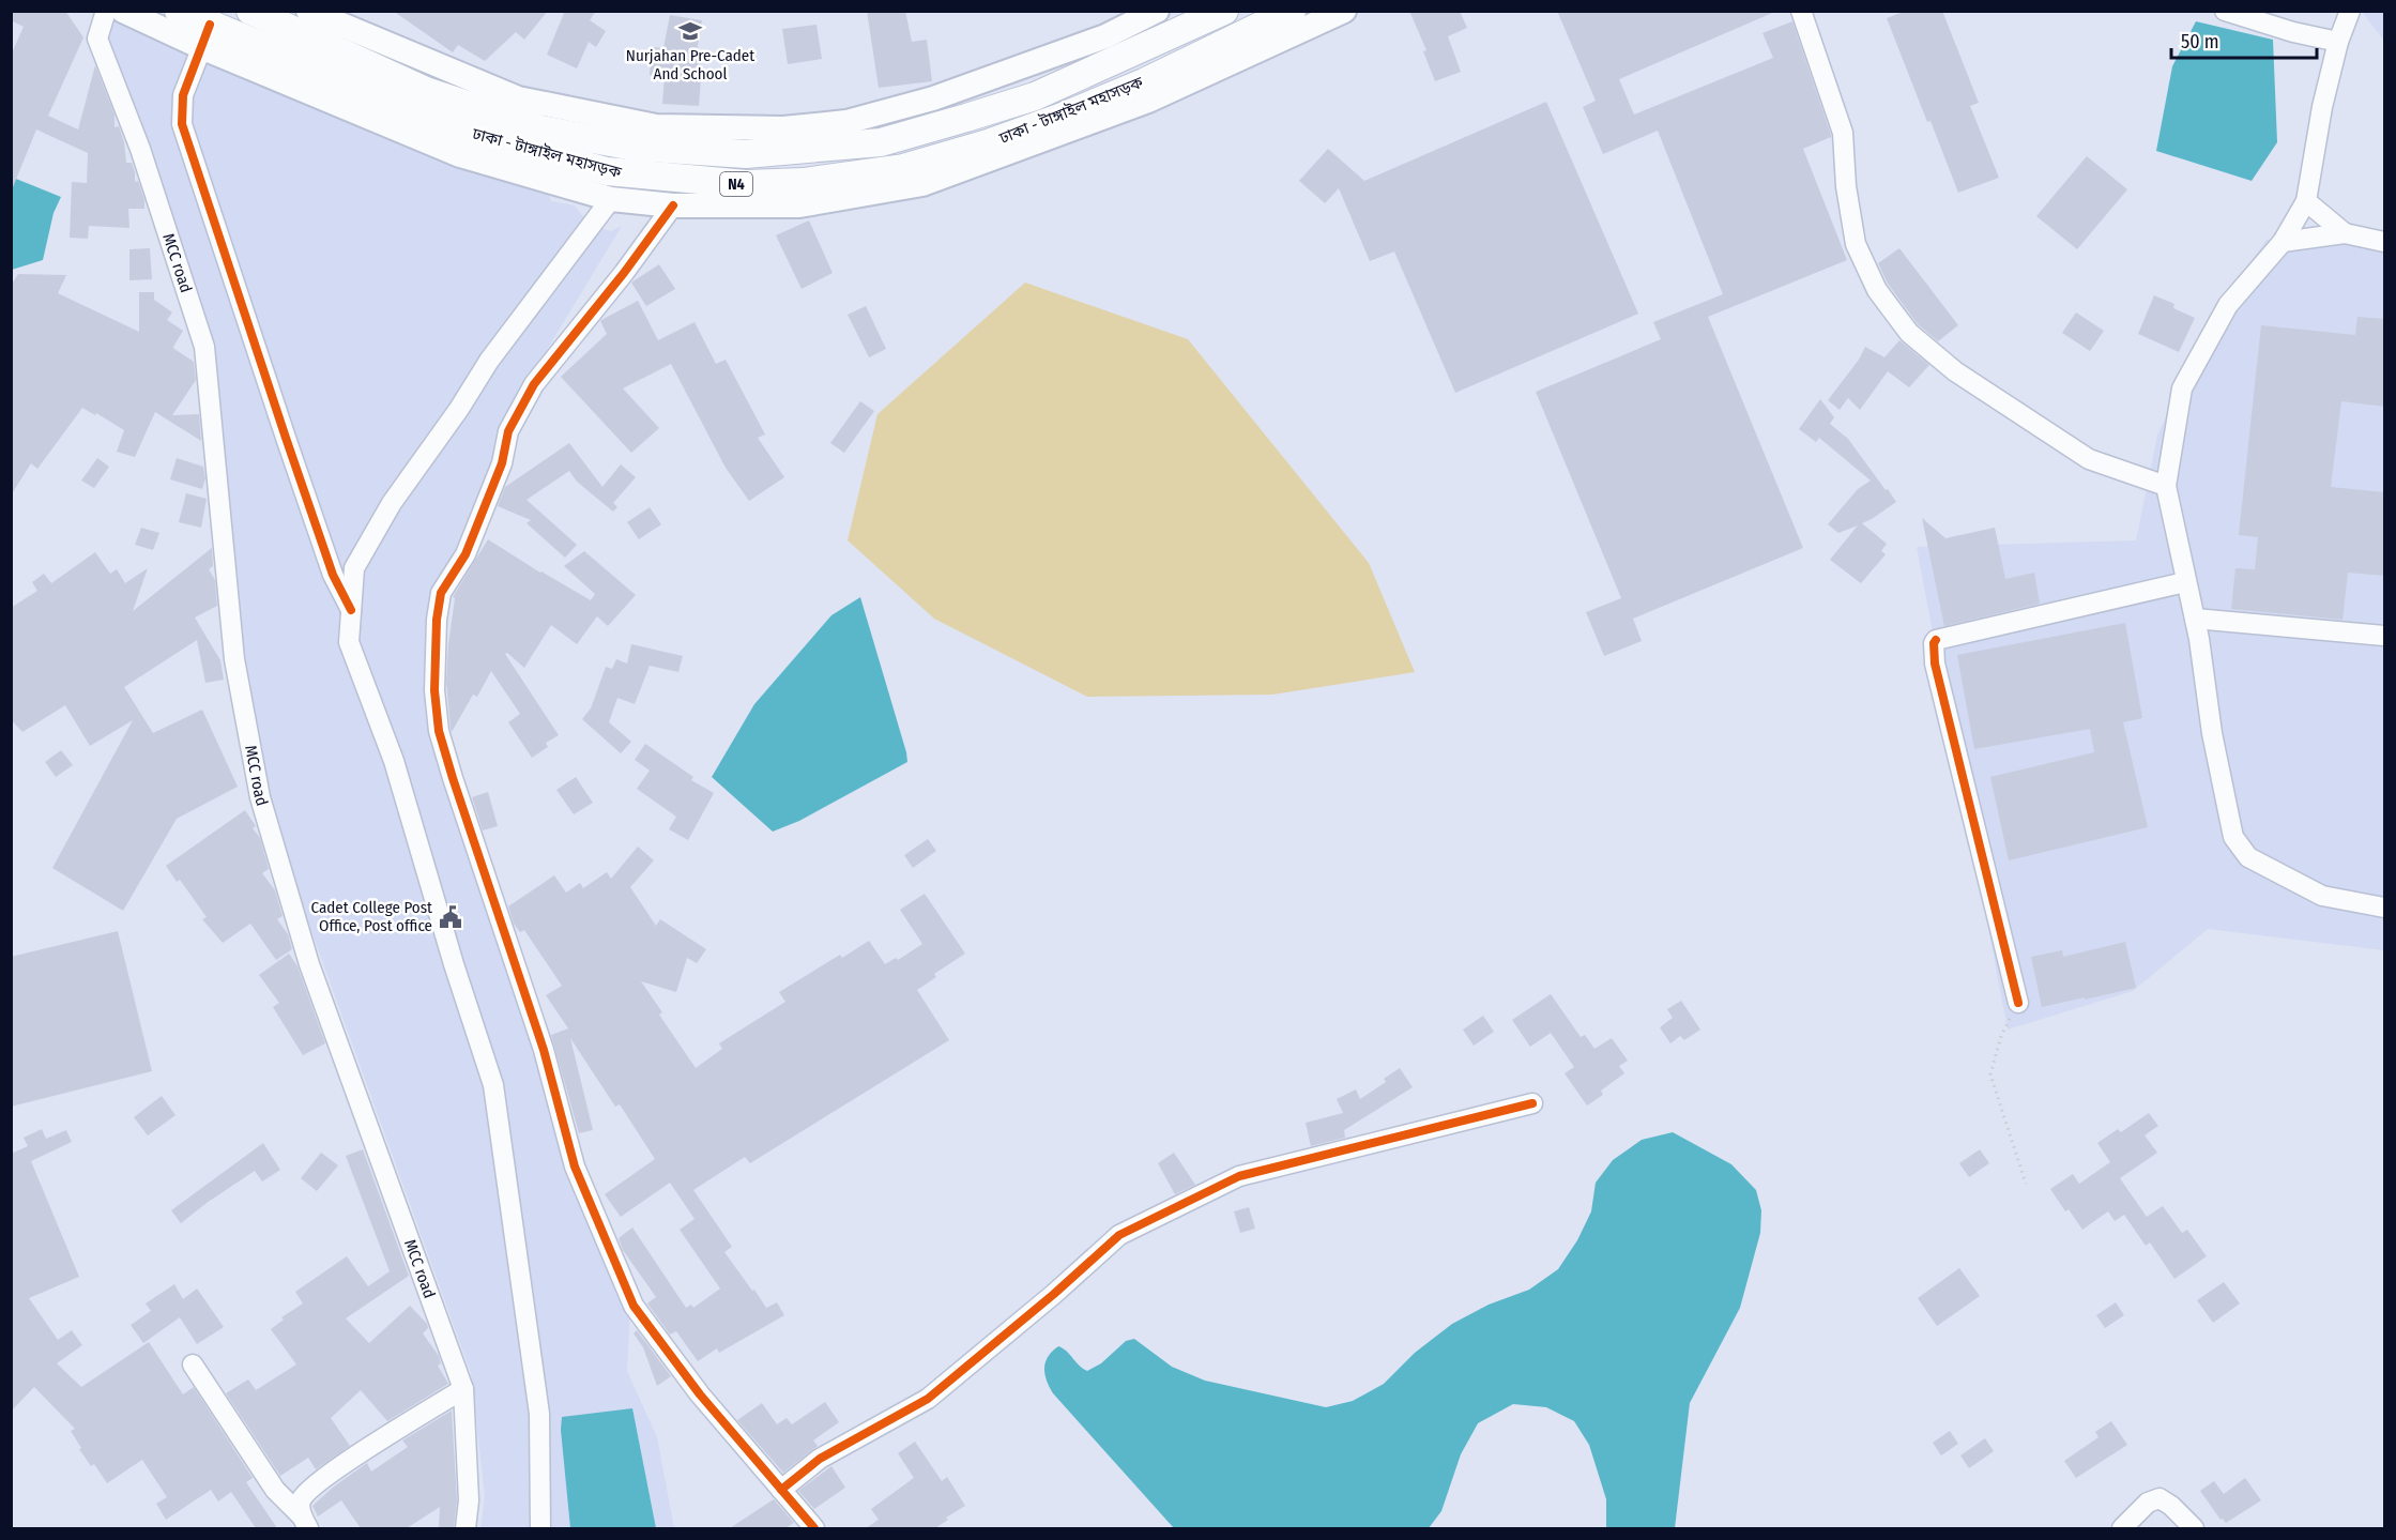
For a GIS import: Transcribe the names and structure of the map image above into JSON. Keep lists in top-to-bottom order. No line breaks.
{"streets":{"highway":["ঢাকা - টাঙ্গাইল মহাসড়ক","N4"],"street":["MCC road"]},"places":{"school or university":["Nurjahan Pre-Cadet And School"],"public building":["Cadet College Post Office, Post office"]},"scale_bar":"50 m"}
